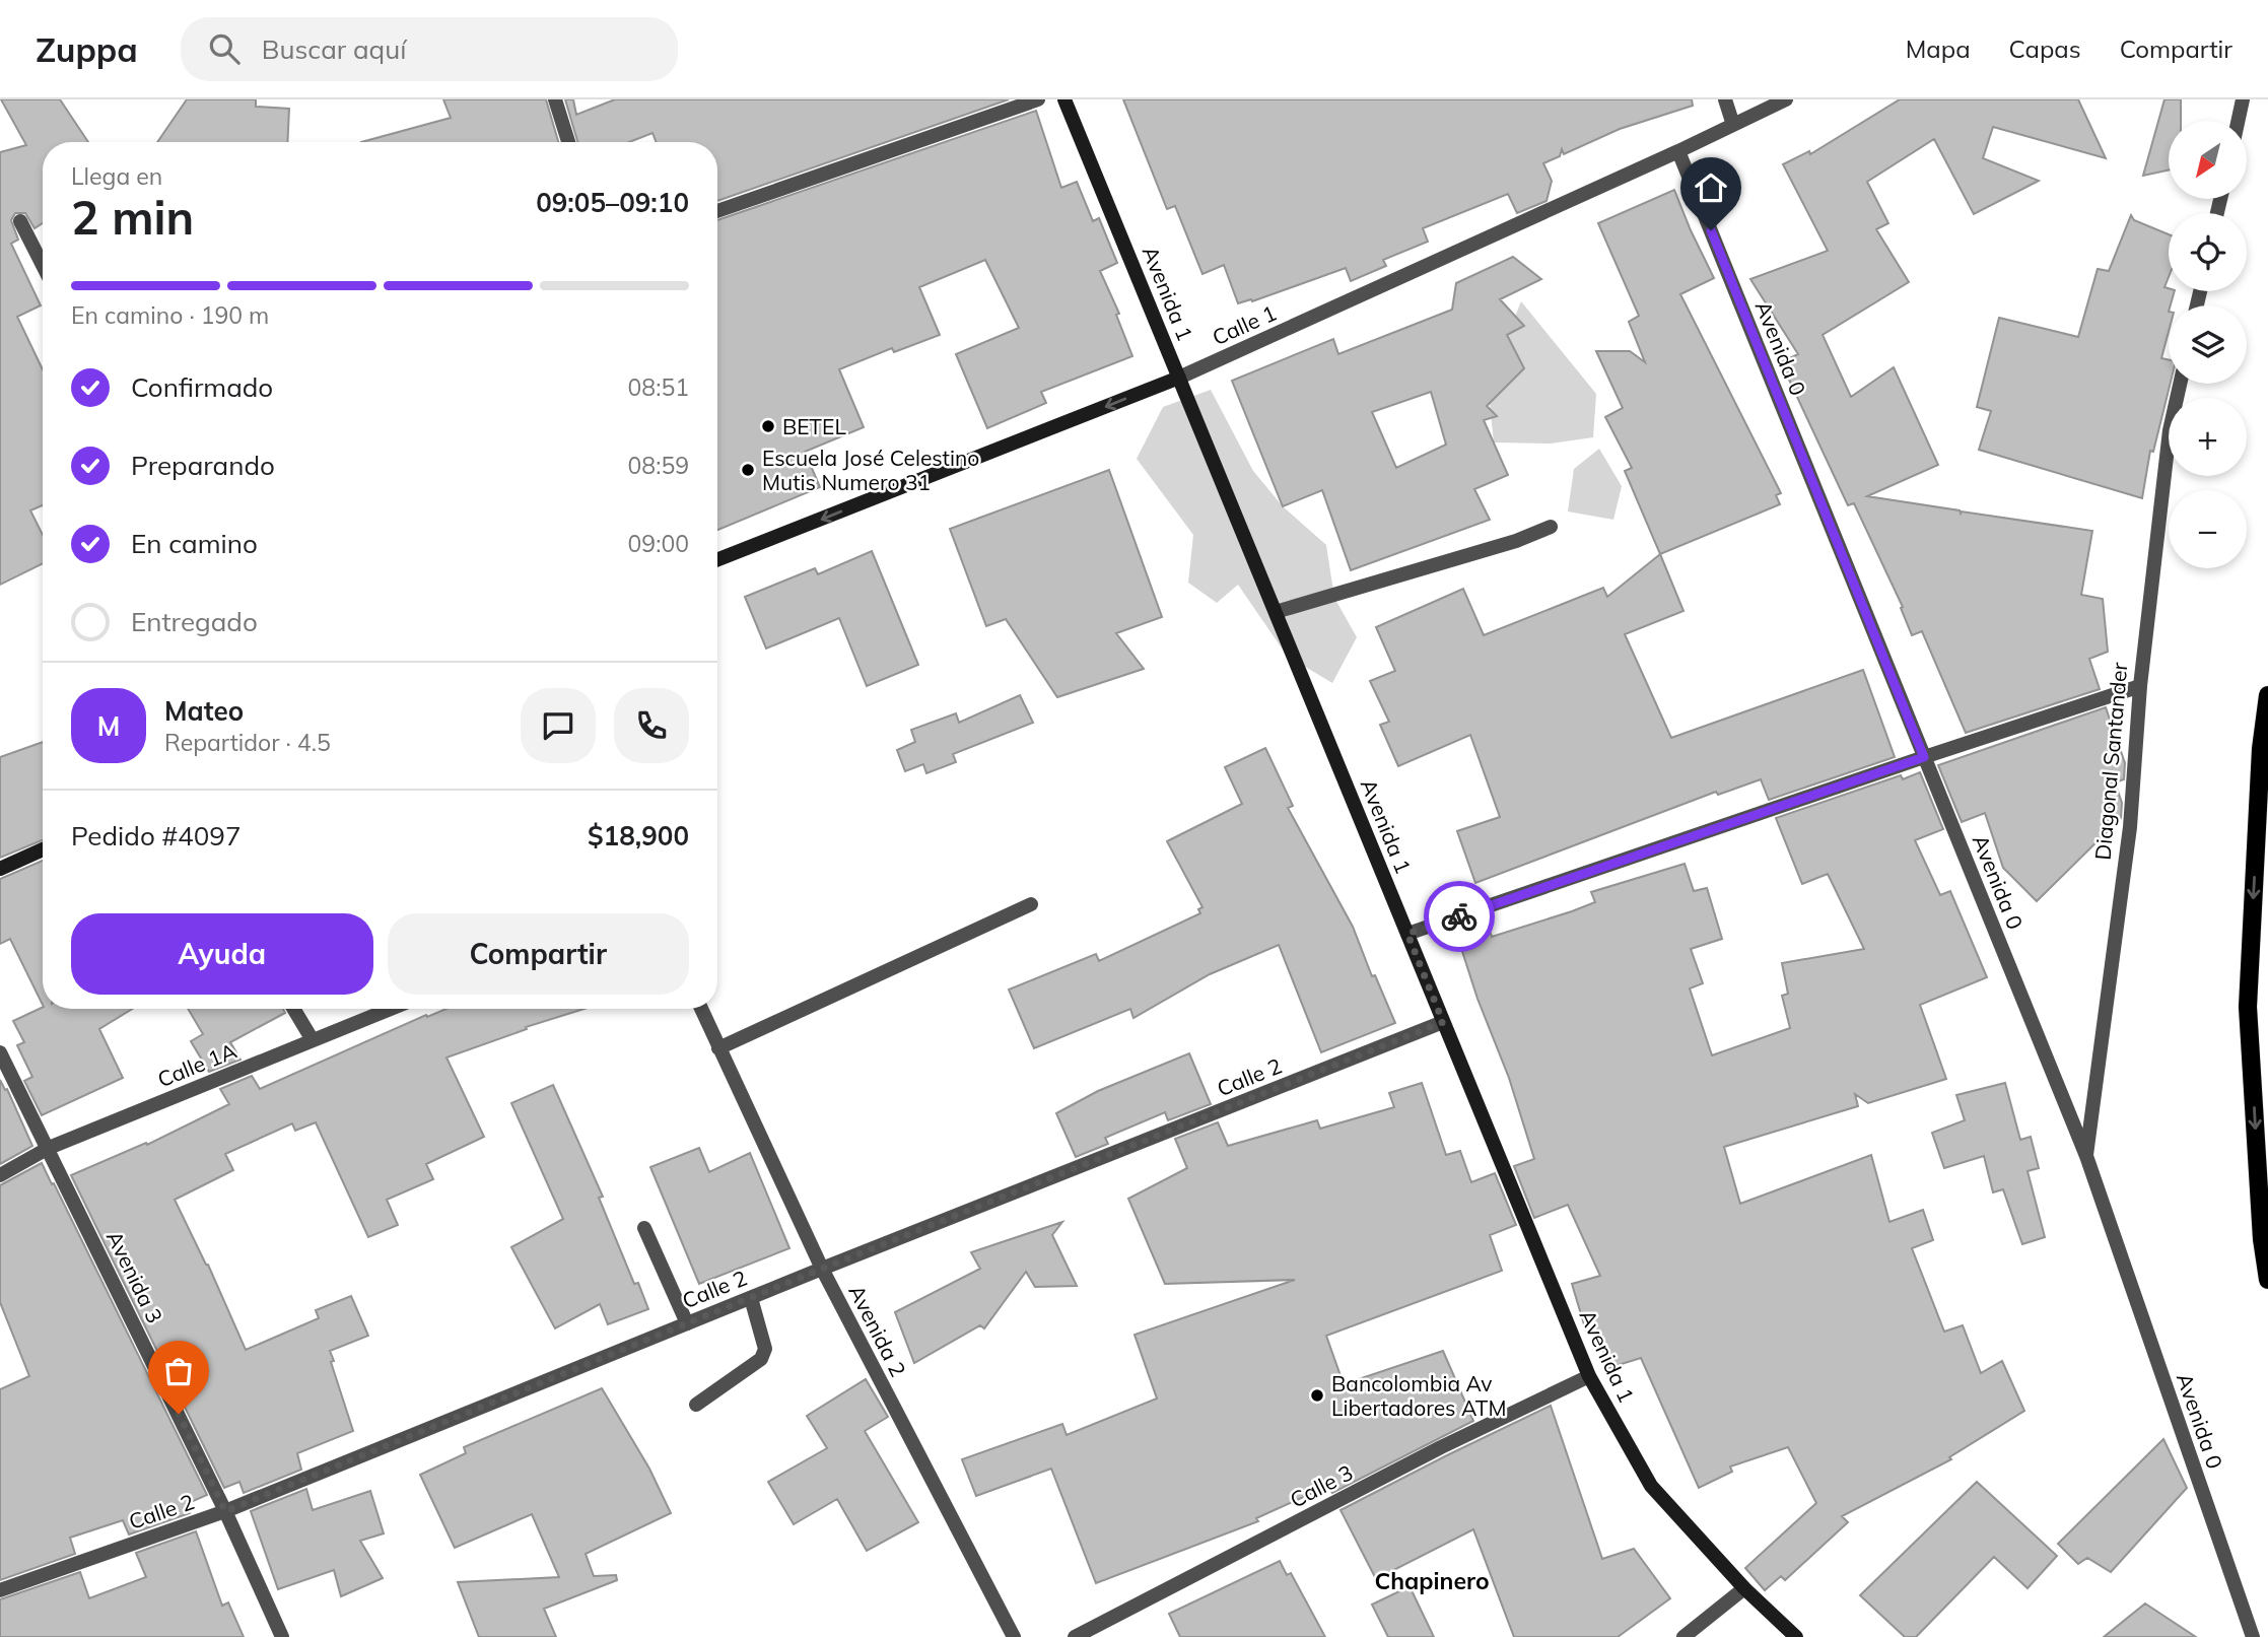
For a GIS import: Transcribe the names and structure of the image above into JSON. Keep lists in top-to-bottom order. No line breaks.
{"streets":{"street":["Avenida 1","Calle 1","Avenida 0","Diagonal Santander","Calle 1A","Calle 2","Avenida 3","Avenida 2","Calle 3"]},"crossings":[["Avenida 1","Calle 1"],["Avenida 1","Calle 2"],["Avenida 1","Calle 3"],["Calle 1","Avenida 0"],["Avenida 0","Diagonal Santander"],["Calle 1A","Avenida 3"],["Calle 2","Avenida 3"],["Calle 2","Avenida 2"]],"one_way":["Calle 1"],"districts":["Chapinero"],"places":["BETEL","Escuela José Celestino Mutis Numero 31","Bancolombia Av Libertadores ATM"],"north":"bottom left","page":{"header":"Zuppa","search":"Buscar aquí","nav":["Mapa","Capas","Compartir"],"map_buttons":["+","−"],"heading":["2 min","Llega en","09:05–09:10"],"panel":["Mateo","Repartidor · 4.5","Pedido #4097","$18,900"],"bar":"En camino · 190 m","list":[["Confirmado","08:51"],["Preparando","08:59"],["En camino","09:00"],"Entregado"],"round":"M","buttons":["Ayuda","Compartir"]}}
